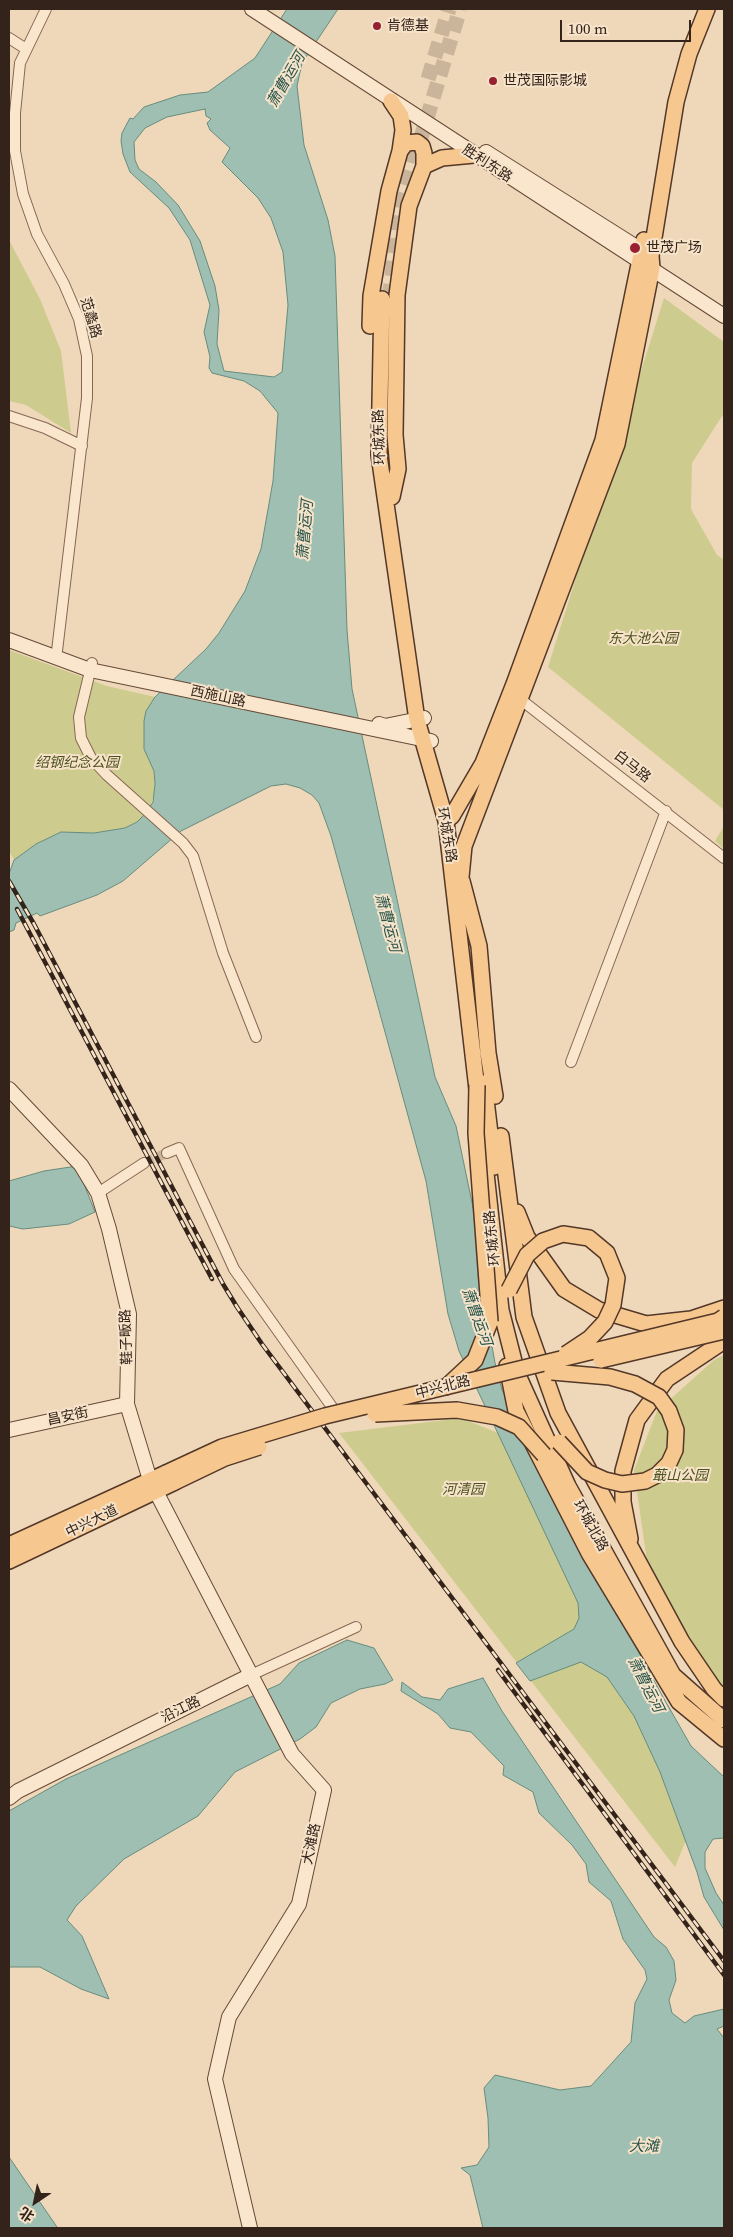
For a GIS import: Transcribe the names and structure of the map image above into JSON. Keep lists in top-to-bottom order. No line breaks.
{"streets":{"main road":["环城东路","中兴北路","中兴大道","环城北路"],"street":["胜利东路","范蠡路","西施山路","白马路","鞋子畈路","昌安街","沿江路","大滩路"]},"crossings":[["范蠡路","西施山路"],["环城东路","西施山路"],["环城东路","环城北路"],["鞋子畈路","昌安街"],["鞋子畈路","中兴大道"],["鞋子畈路","大滩路"],["中兴北路","中兴大道"],["中兴大道","大滩路"],["沿江路","大滩路"]],"water":["萧曹运河","大滩"],"parks":["东大池公园","绍钢纪念公园","蕺山公园","河清园"],"places":["肯德基","世茂国际影城","世茂广场"],"scale_bar":"100 m","north":"bottom left"}
